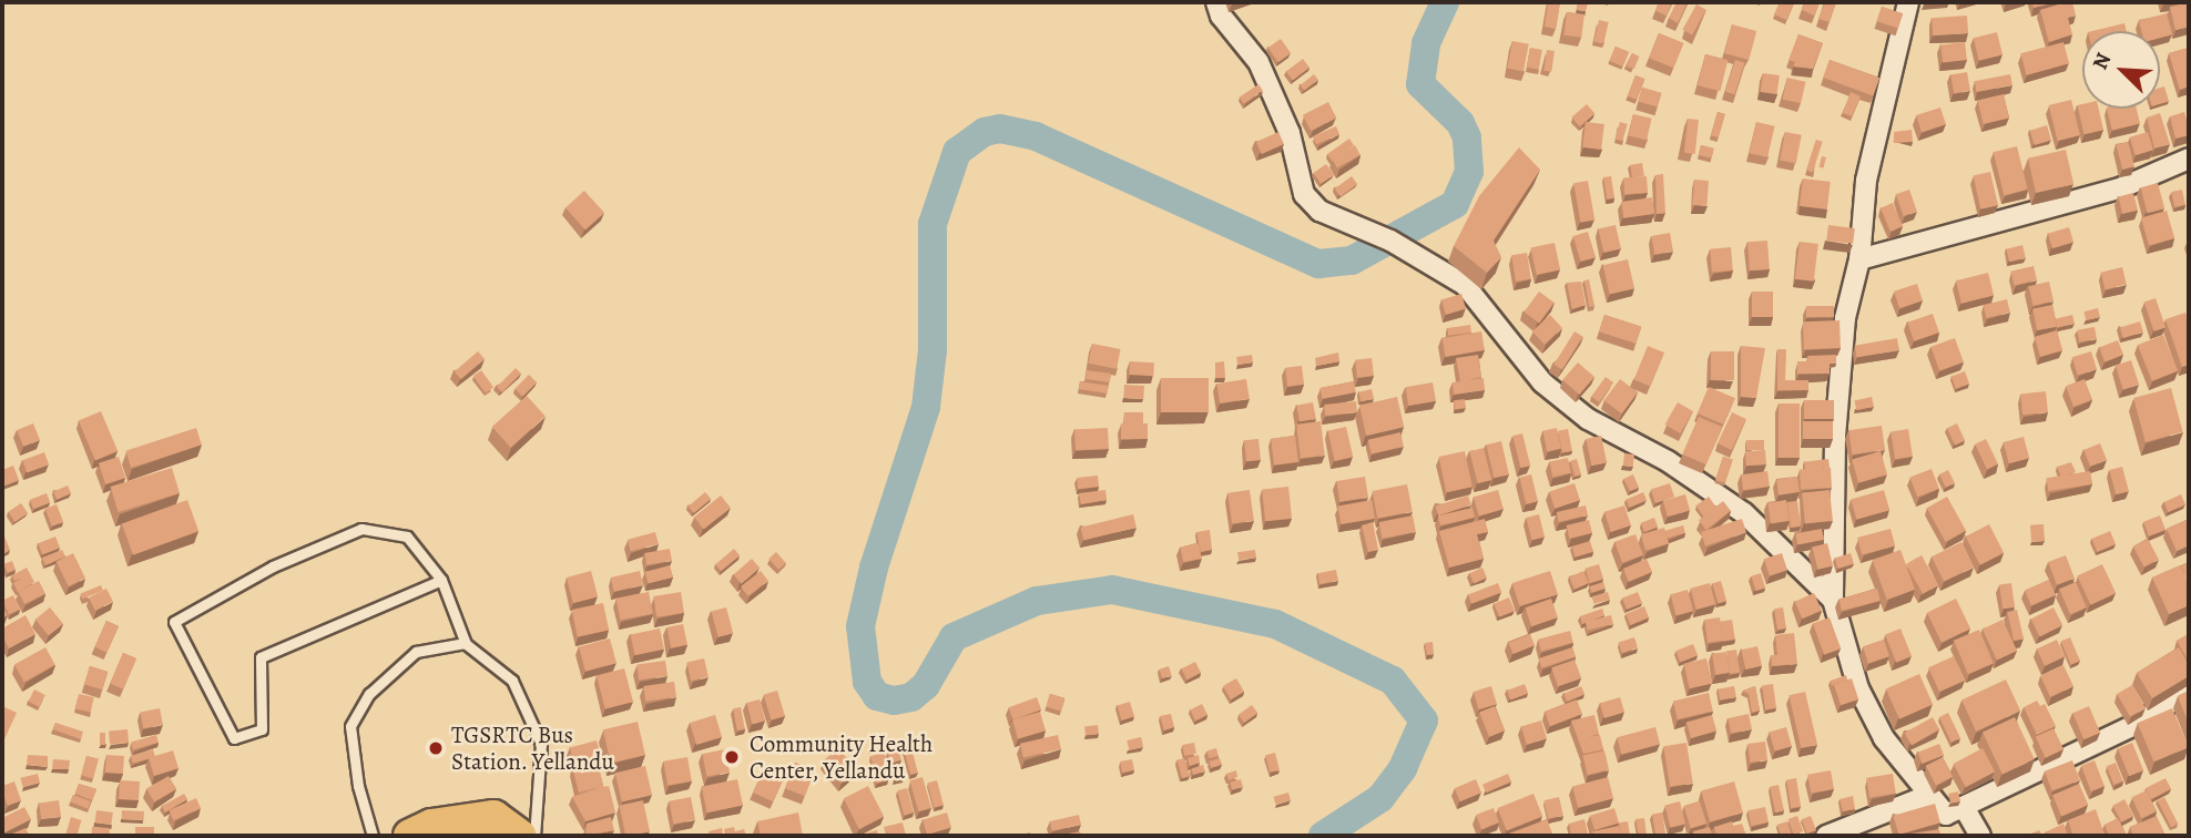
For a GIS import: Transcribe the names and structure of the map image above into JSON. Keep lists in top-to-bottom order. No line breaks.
{"places":["TGSRTC Bus Station. Yellandu","Community Health Center, Yellandu"],"north":"top left"}
